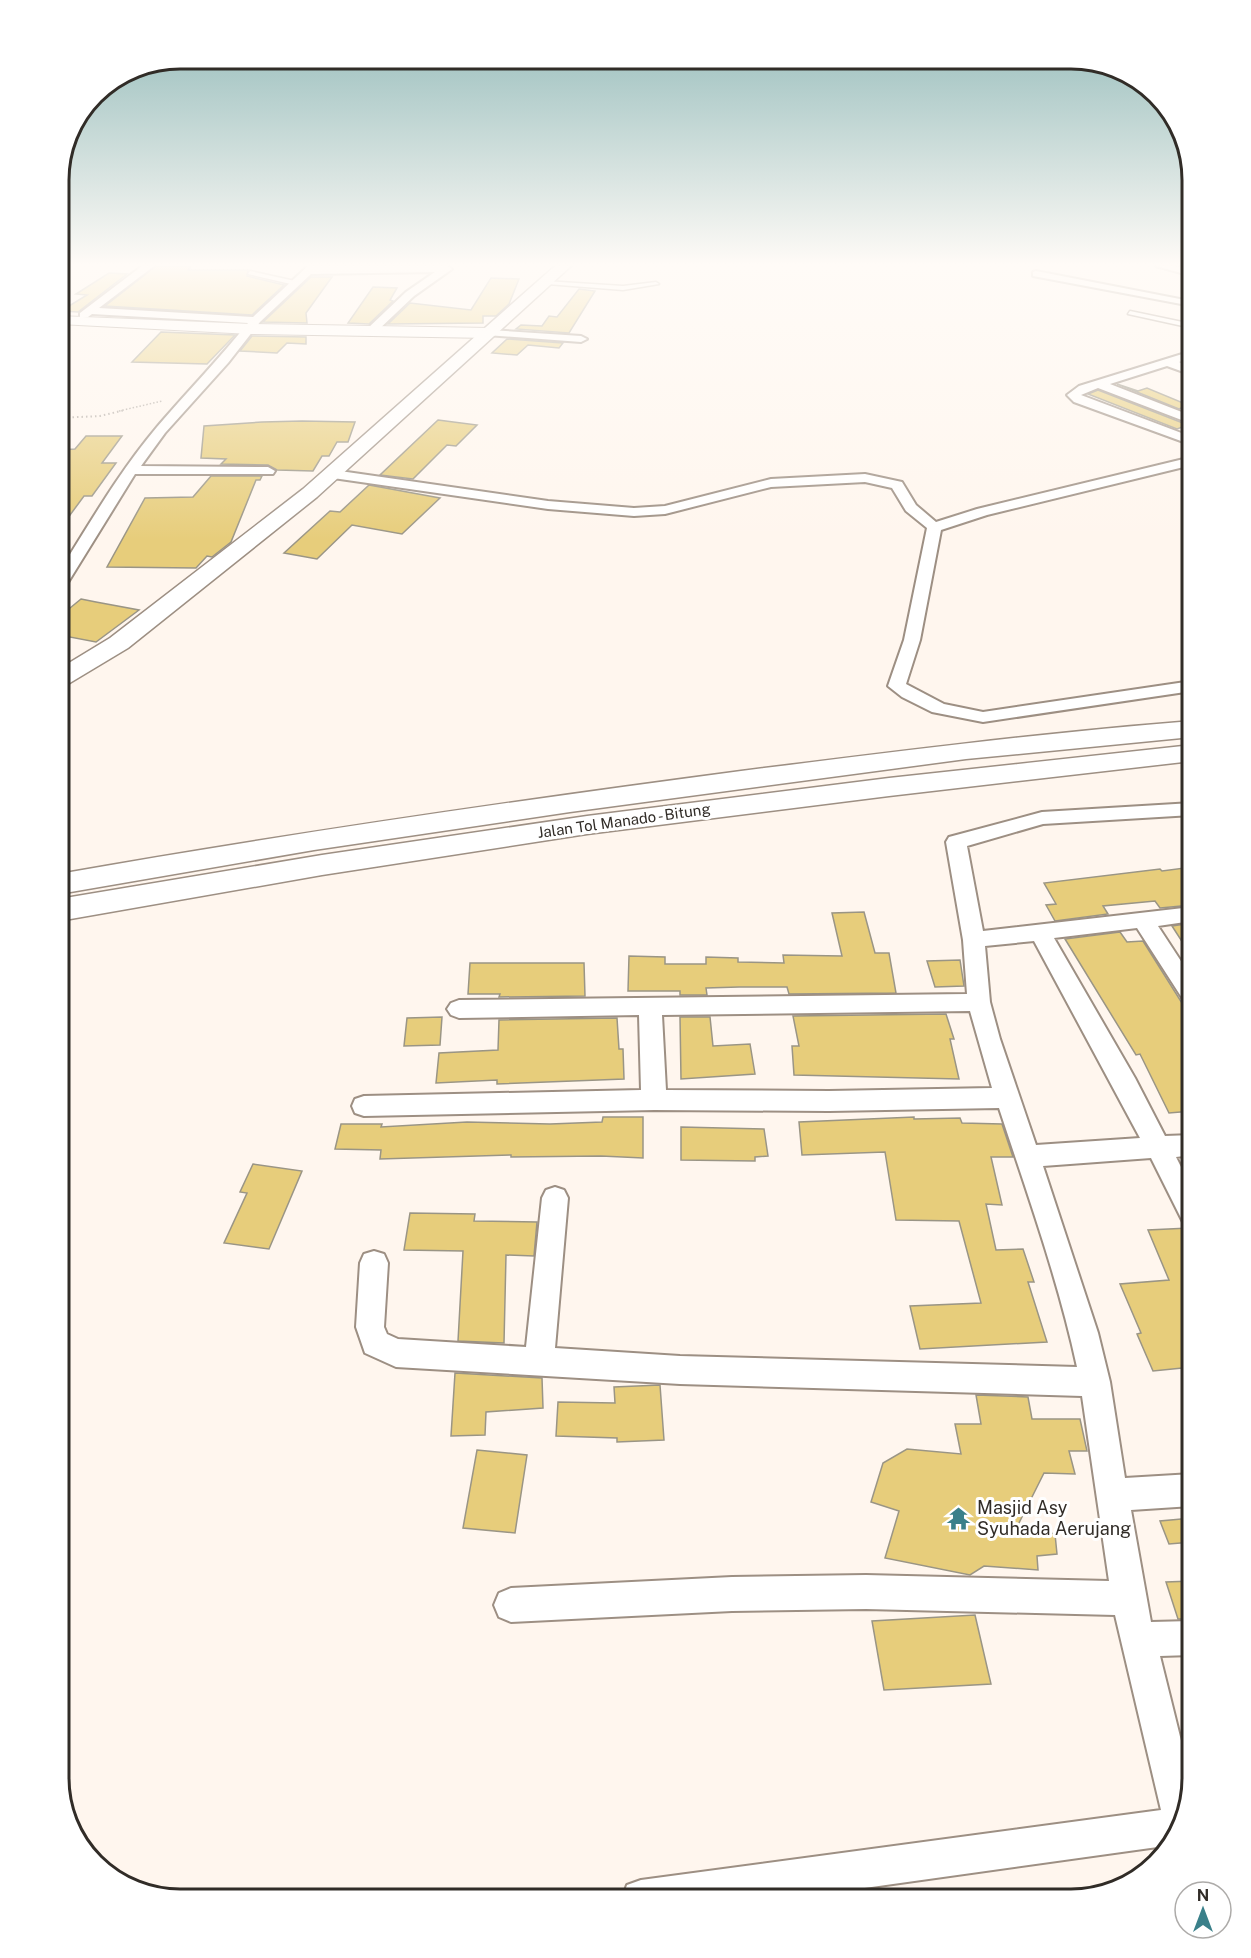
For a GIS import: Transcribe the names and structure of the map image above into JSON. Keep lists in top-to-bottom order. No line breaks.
{"streets":{"highway":["Jalan Tol Manado - Bitung"]},"places":{"temple":["Masjid Asy Syuhada Aerujang"]},"north":"top"}
